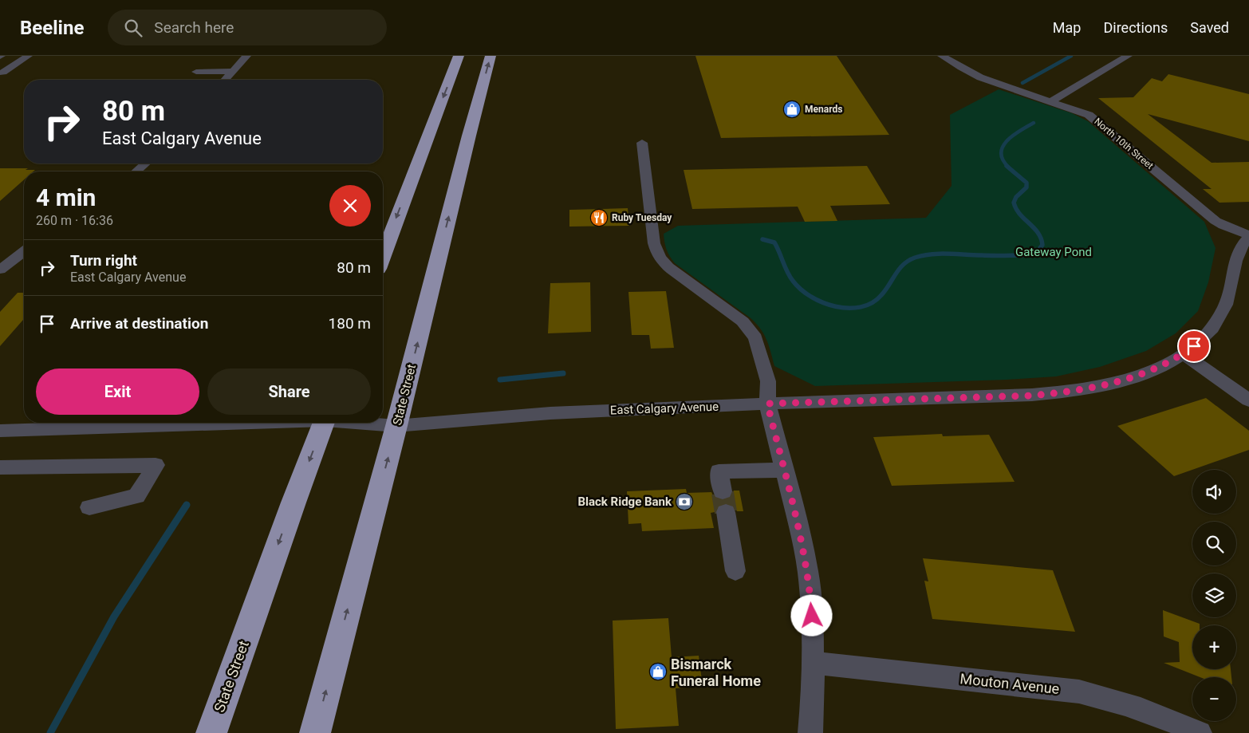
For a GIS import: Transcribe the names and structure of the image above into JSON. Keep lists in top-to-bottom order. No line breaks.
{"streets":{"highway":["State Street"],"street":["North 10th Street","East Calgary Avenue","Mouton Avenue"]},"crossings":[["North 10th Street","East Calgary Avenue"],["State Street","East Calgary Avenue"]],"parks":["Gateway Pond"],"places":{"shop":["Menards","Bismarck Funeral Home"],"restaurant":["Ruby Tuesday"],"bank":["Black Ridge Bank"]},"page":{"header":"Beeline","search":"Search here","nav":["Map","Directions","Saved"],"turn":["80 m","East Calgary Avenue"],"heading":["4 min","260 m · 16:36"],"list":[{"name":"Turn right","note":"East Calgary Avenue","value":"80 m"},{"name":"Arrive at destination","value":"180 m"}],"buttons":["Exit","Share"],"map_buttons":["+","−"]}}
